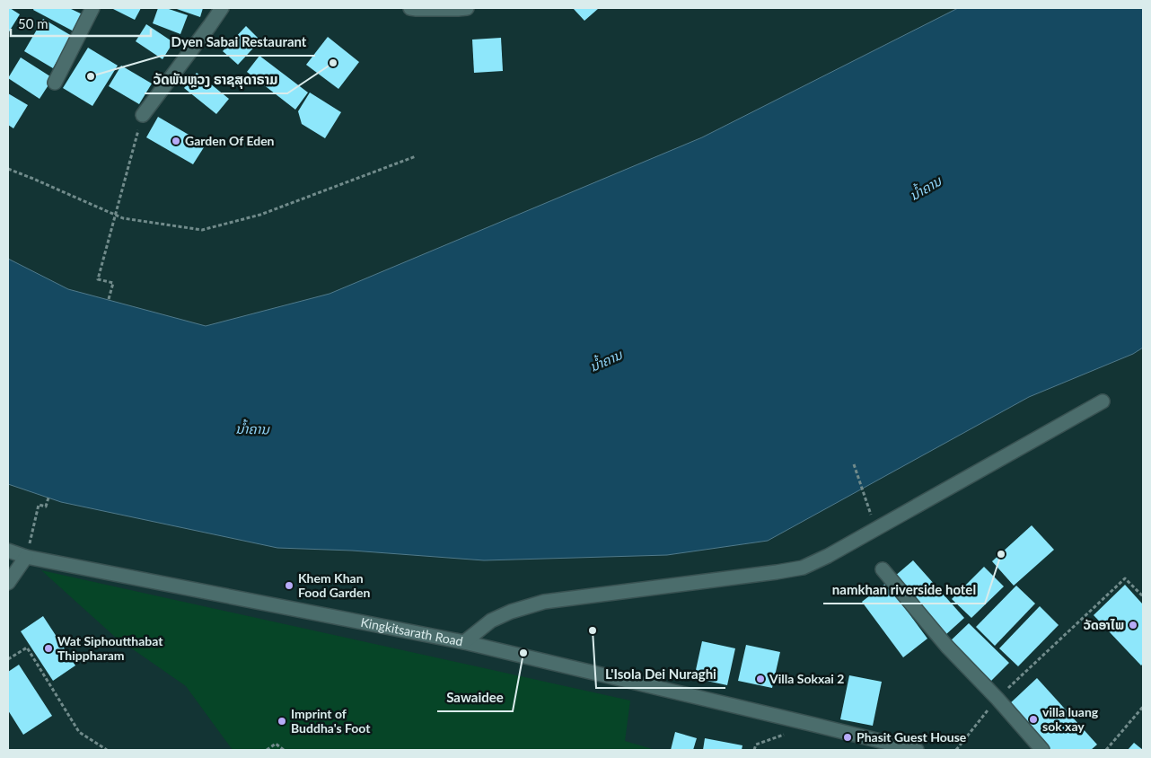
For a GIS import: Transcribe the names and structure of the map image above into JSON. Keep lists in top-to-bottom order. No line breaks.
{"streets":{"street":["Kingkitsarath Road"]},"water":["ນ້ຳຄານ"],"places":["ວັດພັນຫຼວງ ຣາຊສຸດາຣາມ","Dyen Sabai Restaurant","Garden Of Eden","namkhan riverside hotel","Khem Khan Food Garden","ວັດອາໄພ","L'Isola Dei Nuraghi","Wat Siphoutthabat Thippharam","Sawaidee","Villa Sokxai 2","villa luang sok xay","Imprint of Buddha's Foot","Phasit Guest House"],"scale_bar":"50 m"}
